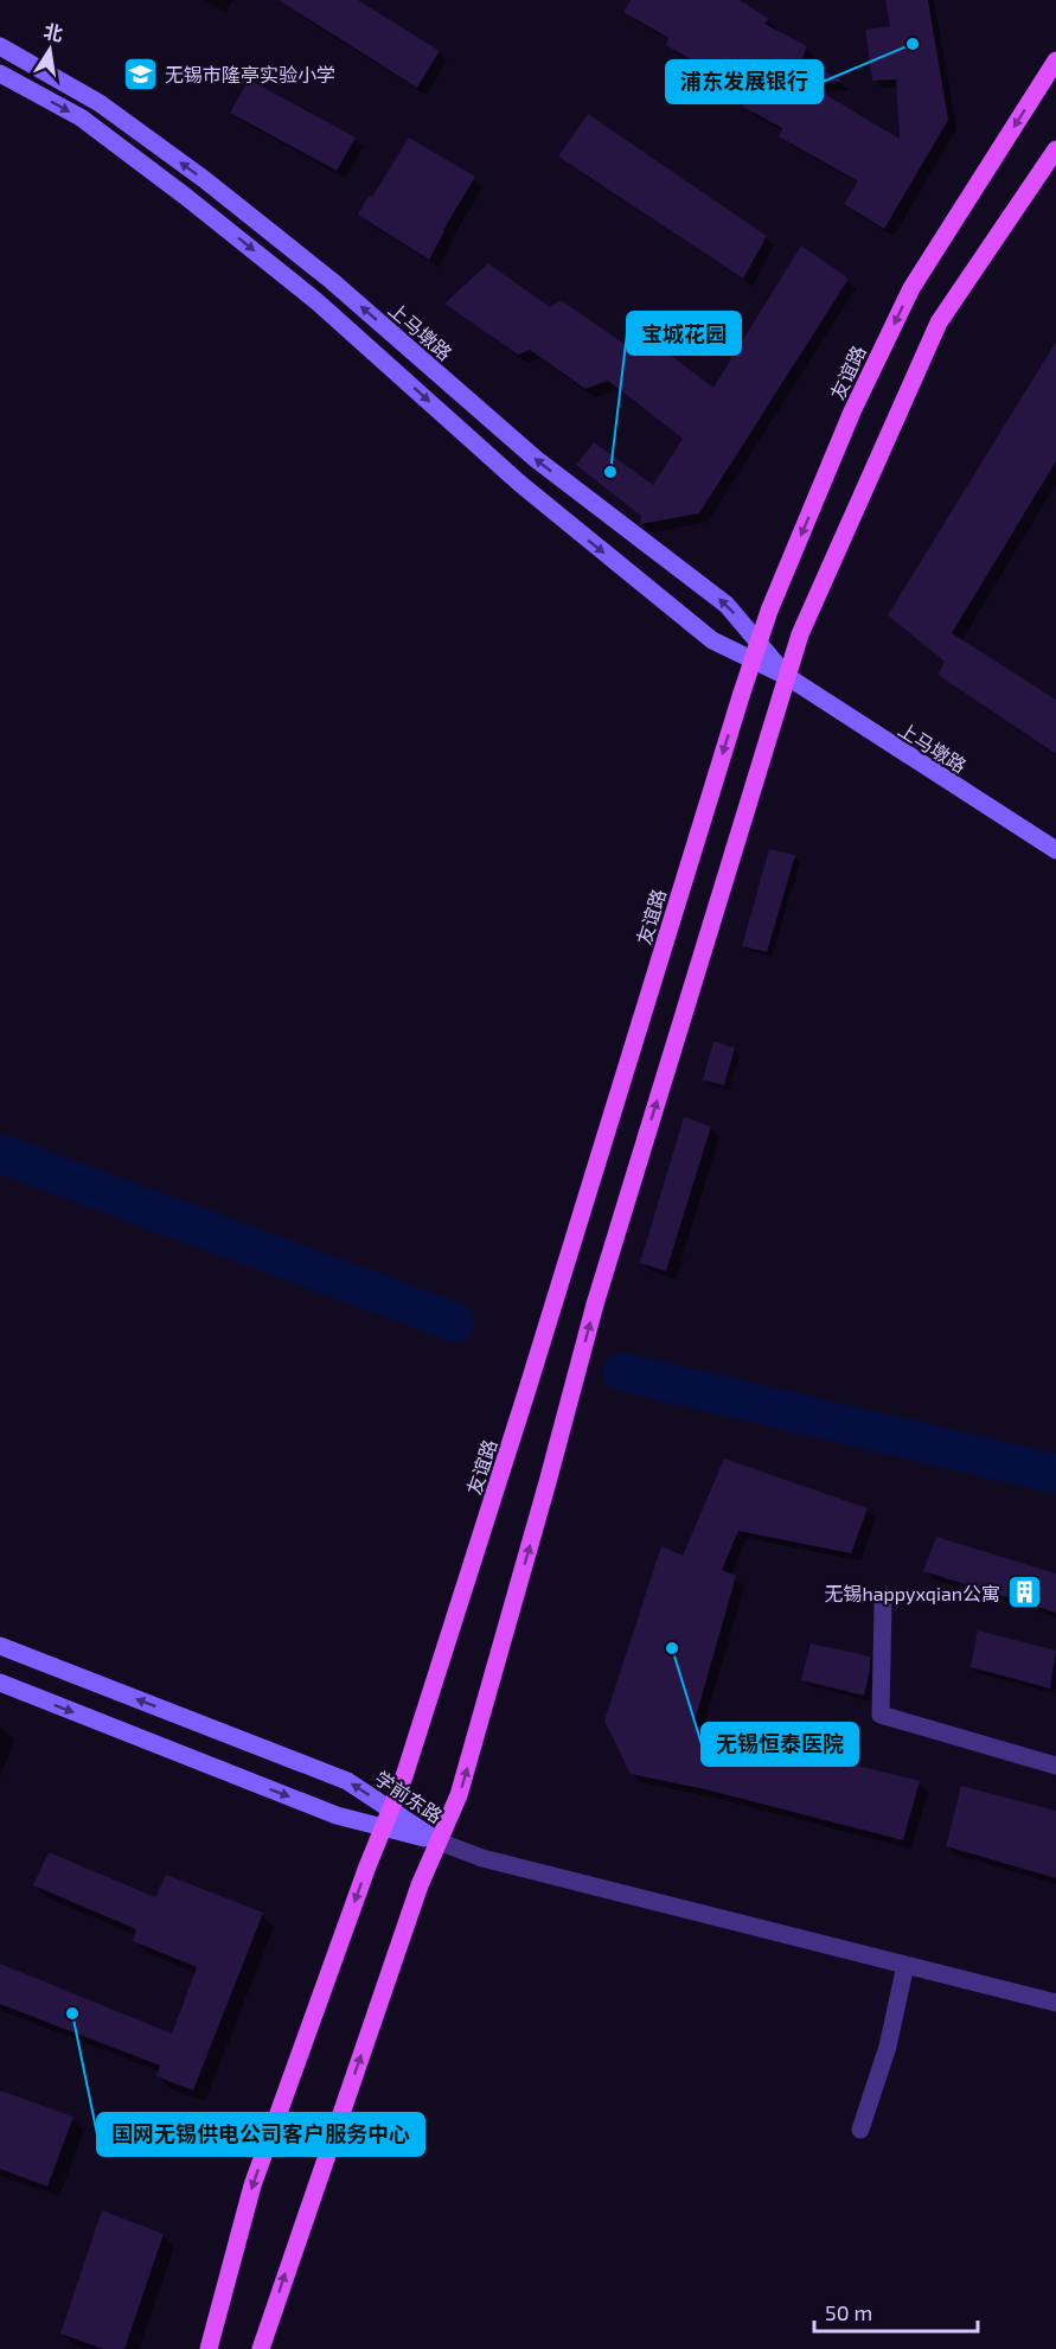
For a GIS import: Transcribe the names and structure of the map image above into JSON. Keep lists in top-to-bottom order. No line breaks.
{"streets":{"main road":["友谊路"],"street":["上马墩路","学前东路"]},"crossings":[["上马墩路","友谊路"],["友谊路","学前东路"]],"places":{"other":["浦东发展银行","宝城花园","无锡恒泰医院","国网无锡供电公司客户服务中心"],"school or university":["无锡市隆亭实验小学"],"building":["无锡happyxqian公寓"]},"scale_bar":"50 m","north":"top"}
